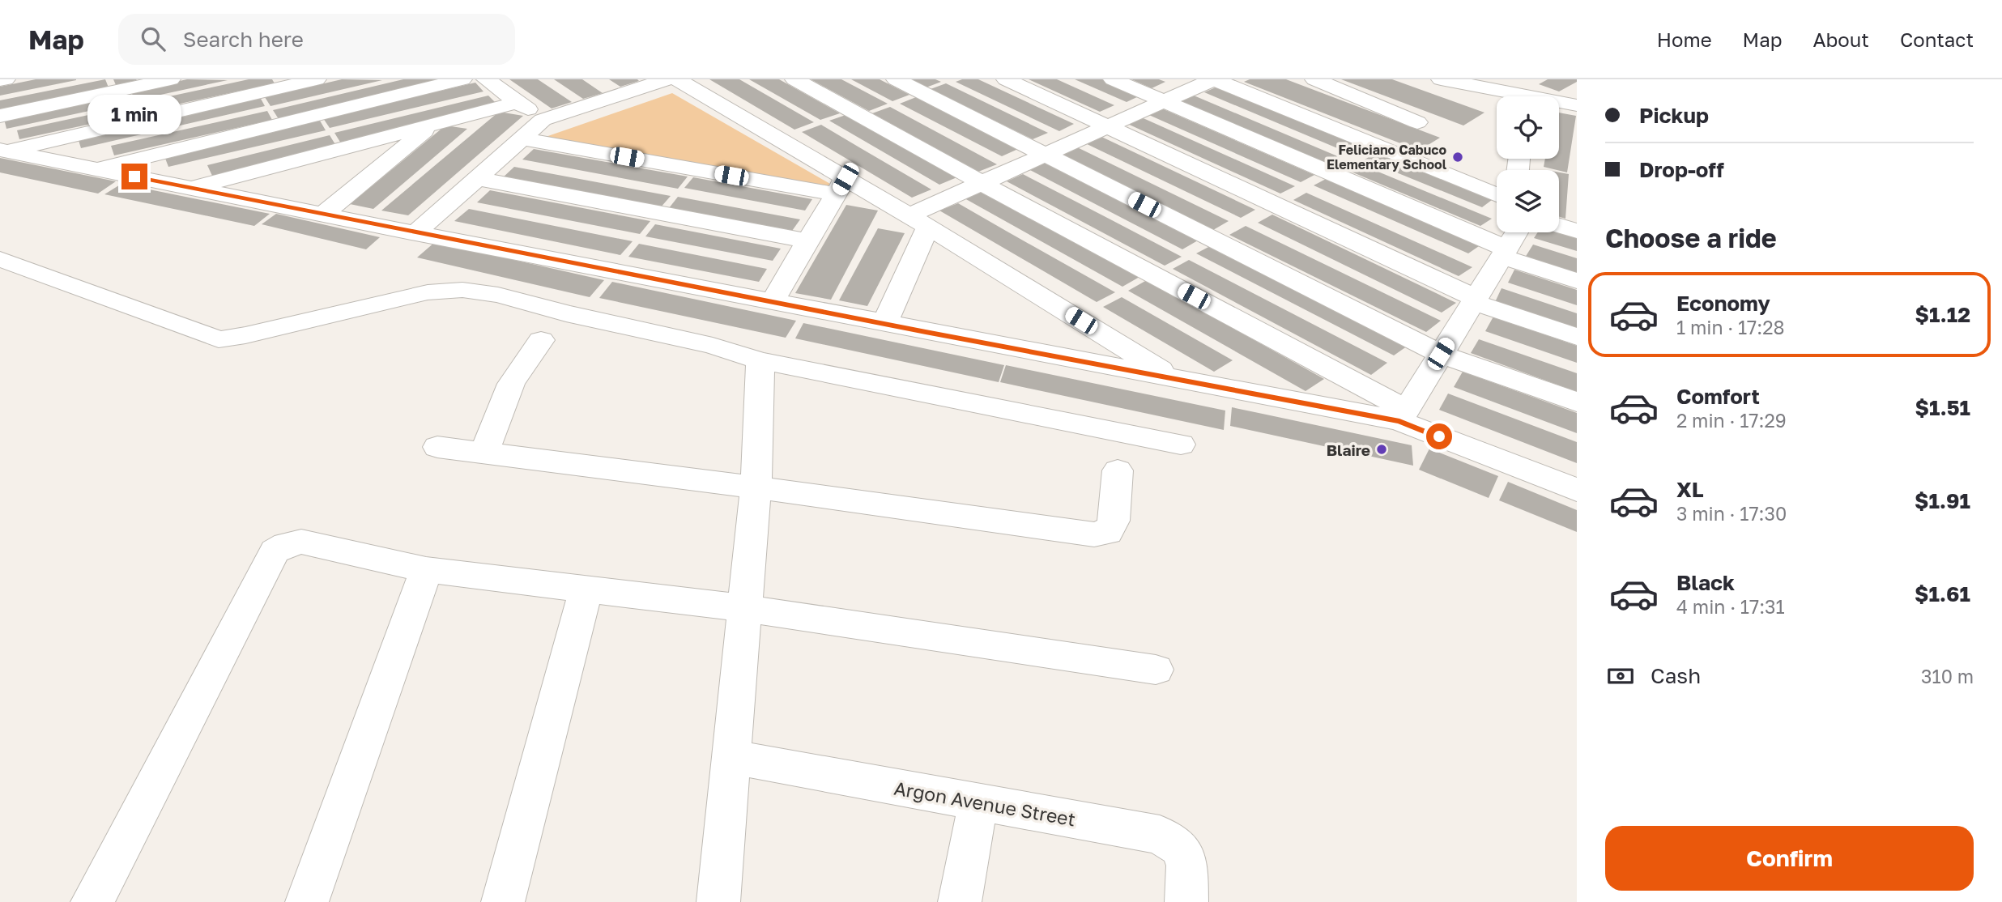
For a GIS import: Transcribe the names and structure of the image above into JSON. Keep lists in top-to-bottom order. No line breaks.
{"streets":{"street":["Argon Avenue Street"]},"places":["Feliciano Cabuco Elementary School","Blaire"],"page":{"header":"Map","search":"Search here","nav":["Home","Map","About","Contact"],"banner":["Pickup","Drop-off"],"bubble":"1 min","heading":"Choose a ride","list":[{"name":"Economy","note":"1 min · 17:28","value":"$1.12"},{"name":"Comfort","note":"2 min · 17:29","value":"$1.51"},{"name":"XL","note":"3 min · 17:30","value":"$1.91"},{"name":"Black","note":"4 min · 17:31","value":"$1.61"}],"pay":["Cash","310 m"],"buttons":"Confirm"}}
